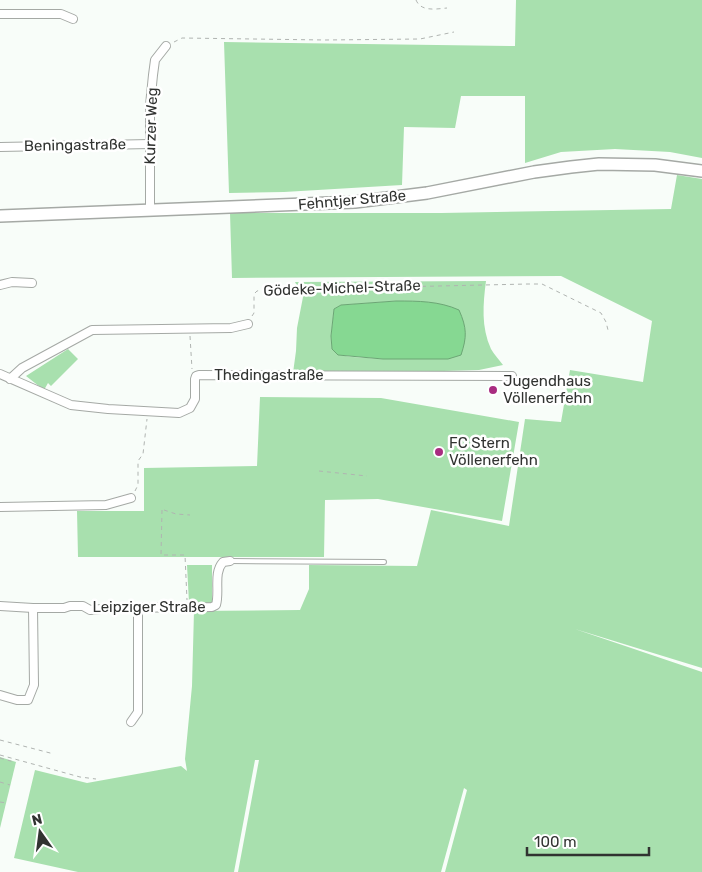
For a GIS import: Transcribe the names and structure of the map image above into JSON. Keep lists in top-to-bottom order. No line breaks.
{"streets":{"street":["Kurzer Weg","Beningastraße","Fehntjer Straße","Thedingastraße","Leipziger Straße"],"path":["Gödeke-Michel-Straße"]},"crossings":[["Kurzer Weg","Beningastraße"],["Kurzer Weg","Fehntjer Straße"]],"places":["Jugendhaus Völlenerfehn","FC Stern Völlenerfehn"],"scale_bar":"100 m","north":"top"}
